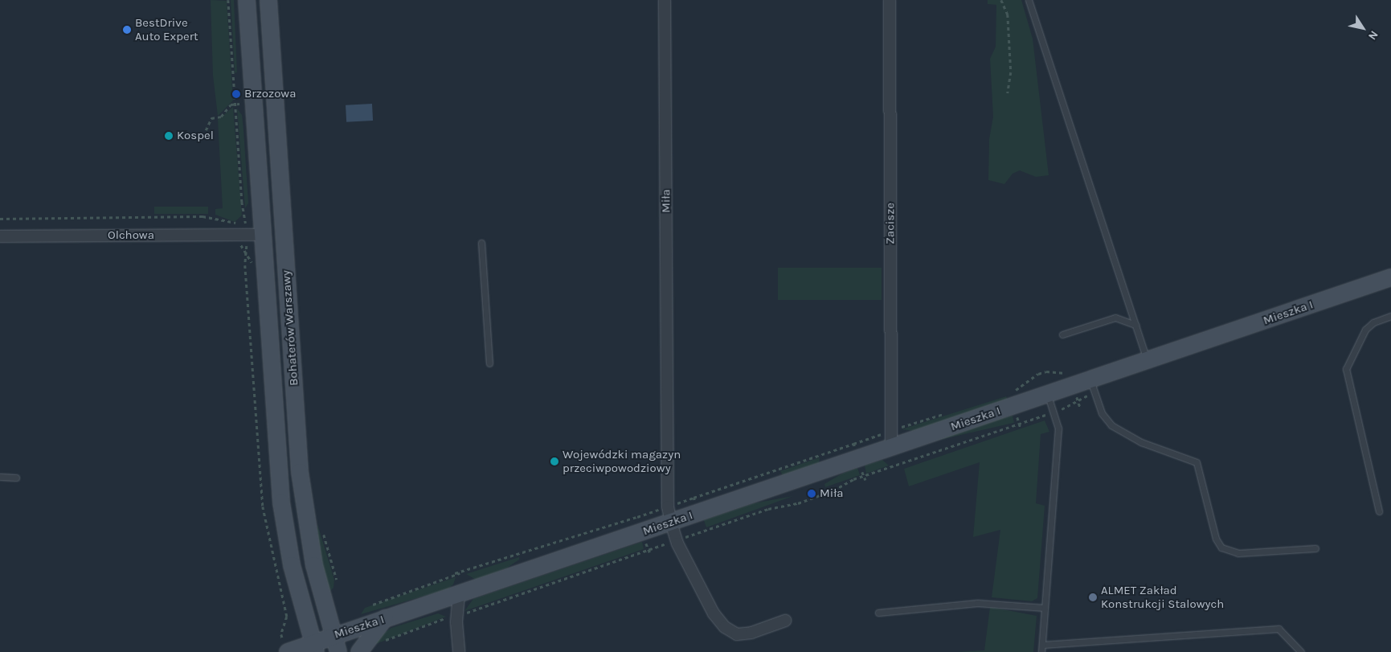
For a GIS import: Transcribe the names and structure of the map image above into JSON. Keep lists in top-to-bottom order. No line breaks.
{"streets":{"street":["Miła","Zacisze","Olchowa","Mieszka I","Bohaterów Warszawy"]},"crossings":[["Miła","Mieszka I"],["Zacisze","Mieszka I"],["Olchowa","Bohaterów Warszawy"],["Mieszka I","Bohaterów Warszawy"]],"places":["BestDrive Auto Expert","Brzozowa","Kospel","Wojewódzki magazyn przeciwpowodziowy","Miła","ALMET Zakład Konstrukcji Stalowych"],"north":"bottom right"}
